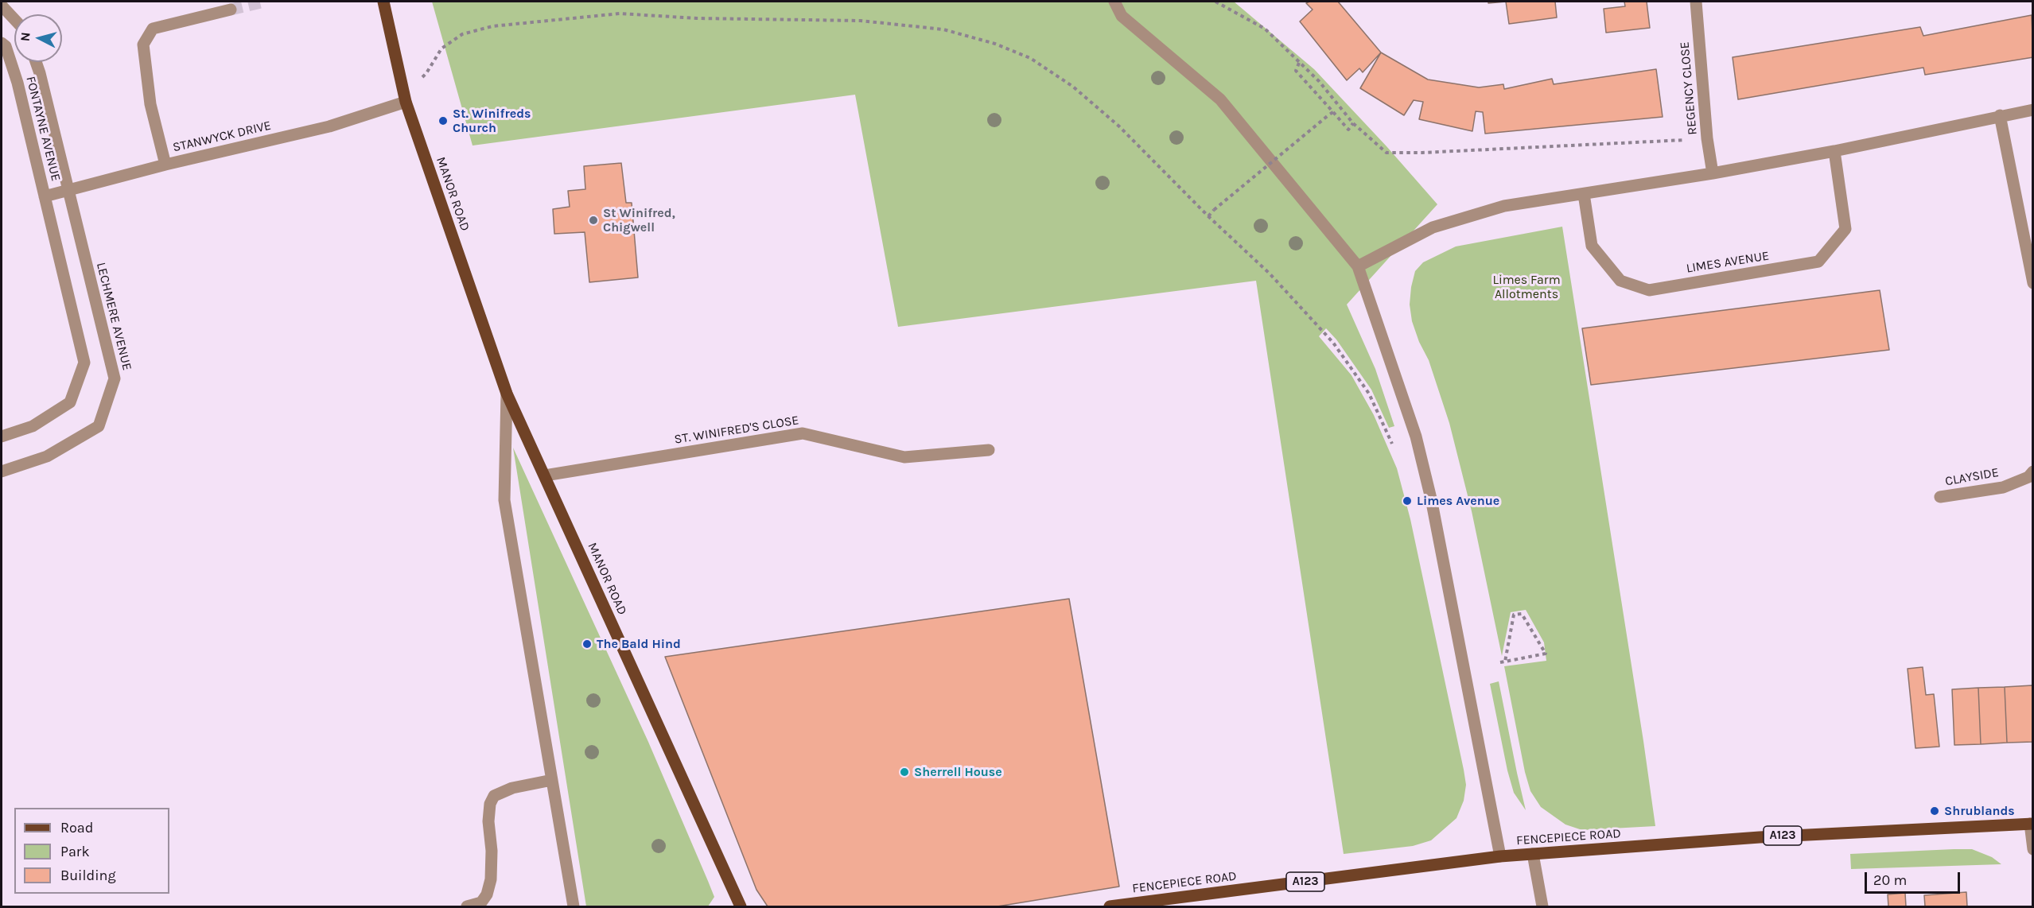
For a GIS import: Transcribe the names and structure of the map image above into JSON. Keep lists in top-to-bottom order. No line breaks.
{"streets":{"main road":["MANOR ROAD","A123","FENCEPIECE ROAD"],"street":["REGENCY CLOSE","FONTAYNE AVENUE","STANWYCK DRIVE","LIMES AVENUE","LECHMERE AVENUE","ST. WINIFRED'S CLOSE","CLAYSIDE"]},"crossings":[["FONTAYNE AVENUE","STANWYCK DRIVE"],["FONTAYNE AVENUE","LECHMERE AVENUE"],["STANWYCK DRIVE","MANOR ROAD"],["STANWYCK DRIVE","LECHMERE AVENUE"],["MANOR ROAD","ST. WINIFRED'S CLOSE"]],"parks":["Limes Farm Allotments"],"places":["St. Winifreds Church","St Winifred, Chigwell","Limes Avenue","The Bald Hind","Sherrell House","Shrublands"],"legend":["Road","Park","Building"],"scale_bar":"20 m","north":"left"}
